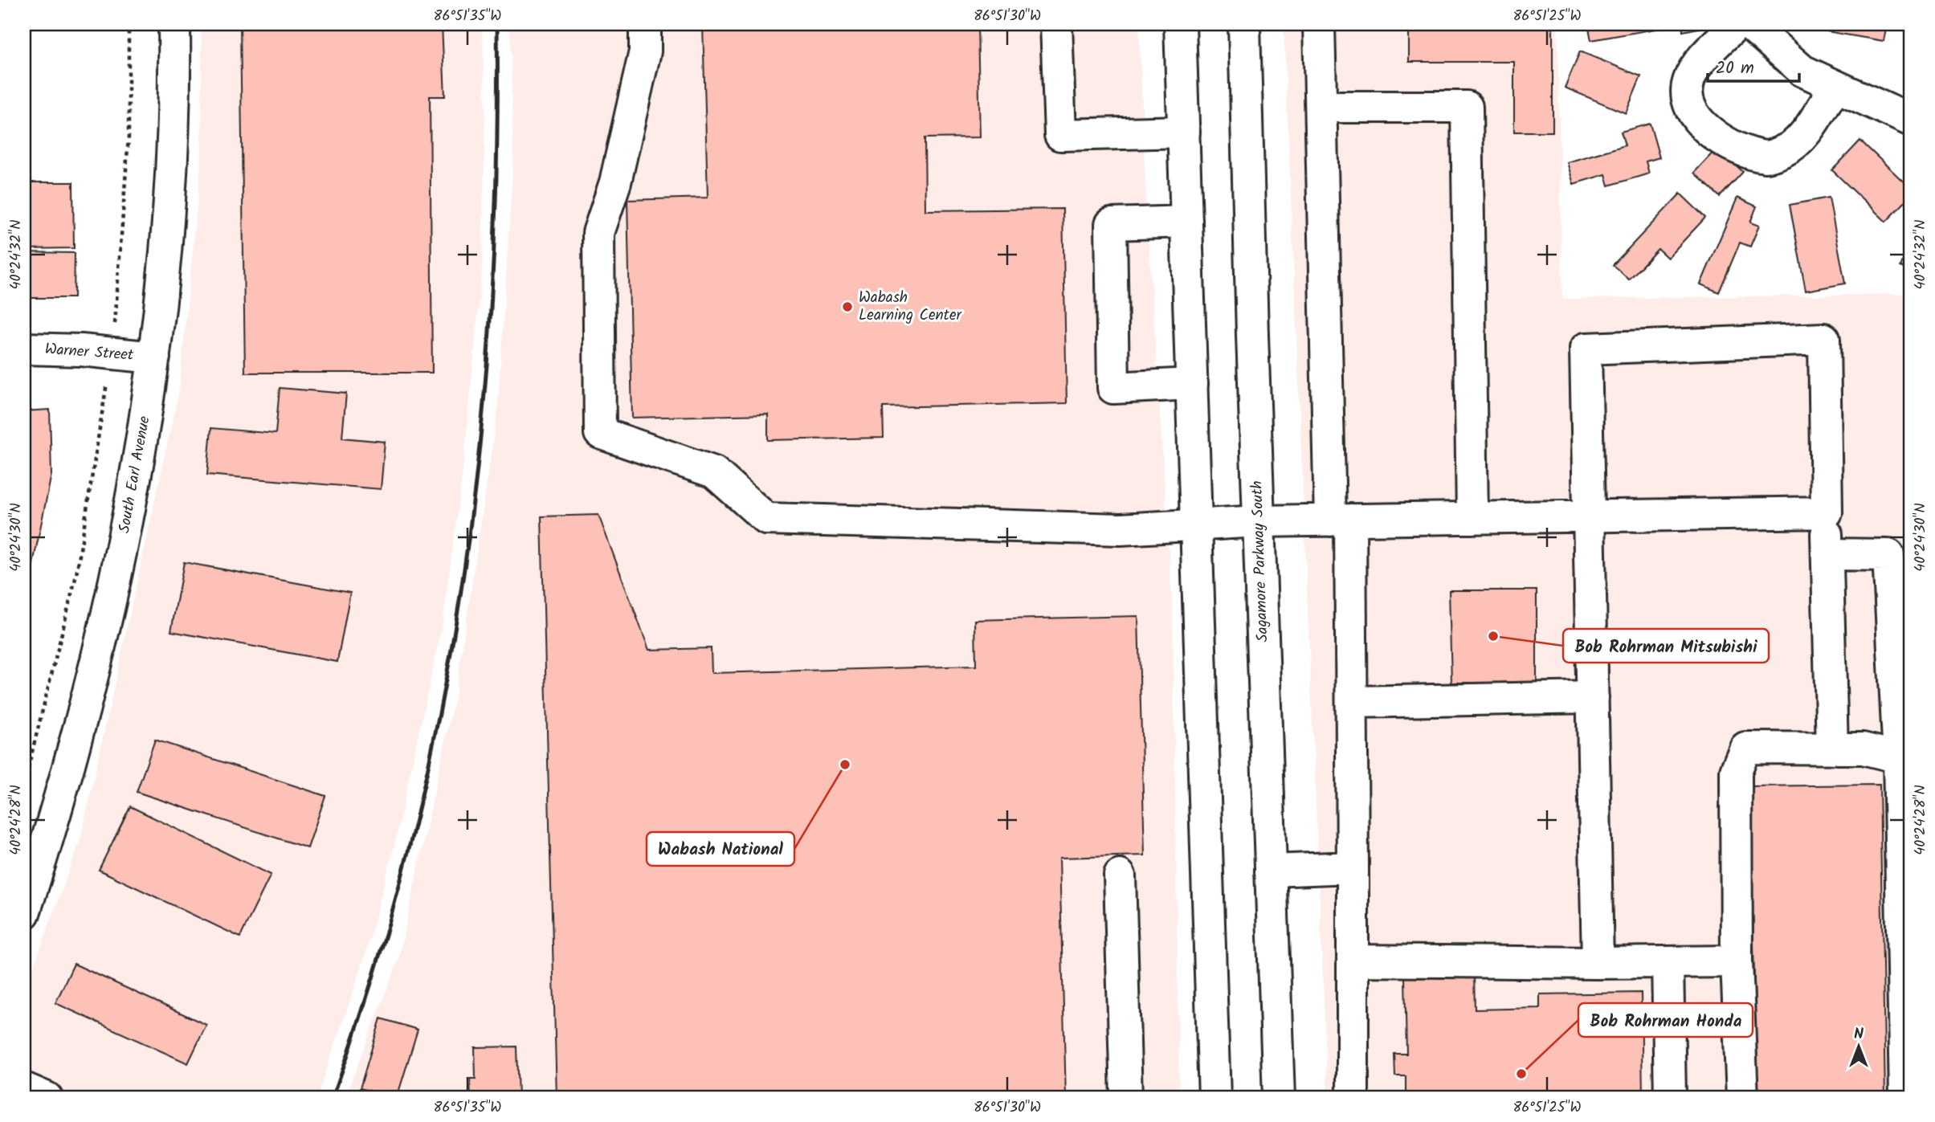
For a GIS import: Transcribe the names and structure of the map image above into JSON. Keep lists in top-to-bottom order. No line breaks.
{"streets":{"main road":["Warner Street","South Earl Avenue","Sagamore Parkway South"]},"crossings":[["Warner Street","South Earl Avenue"]],"places":["Wabash Learning Center","Bob Rohrman Mitsubishi","Wabash National","Bob Rohrman Honda"],"scale_bar":"20 m","north":"top","coordinates":["86°51'35\"W","86°51'30\"W","86°51'25\"W","40°24'32\"N","40°24'30\"N","40°24'28\"N"]}
